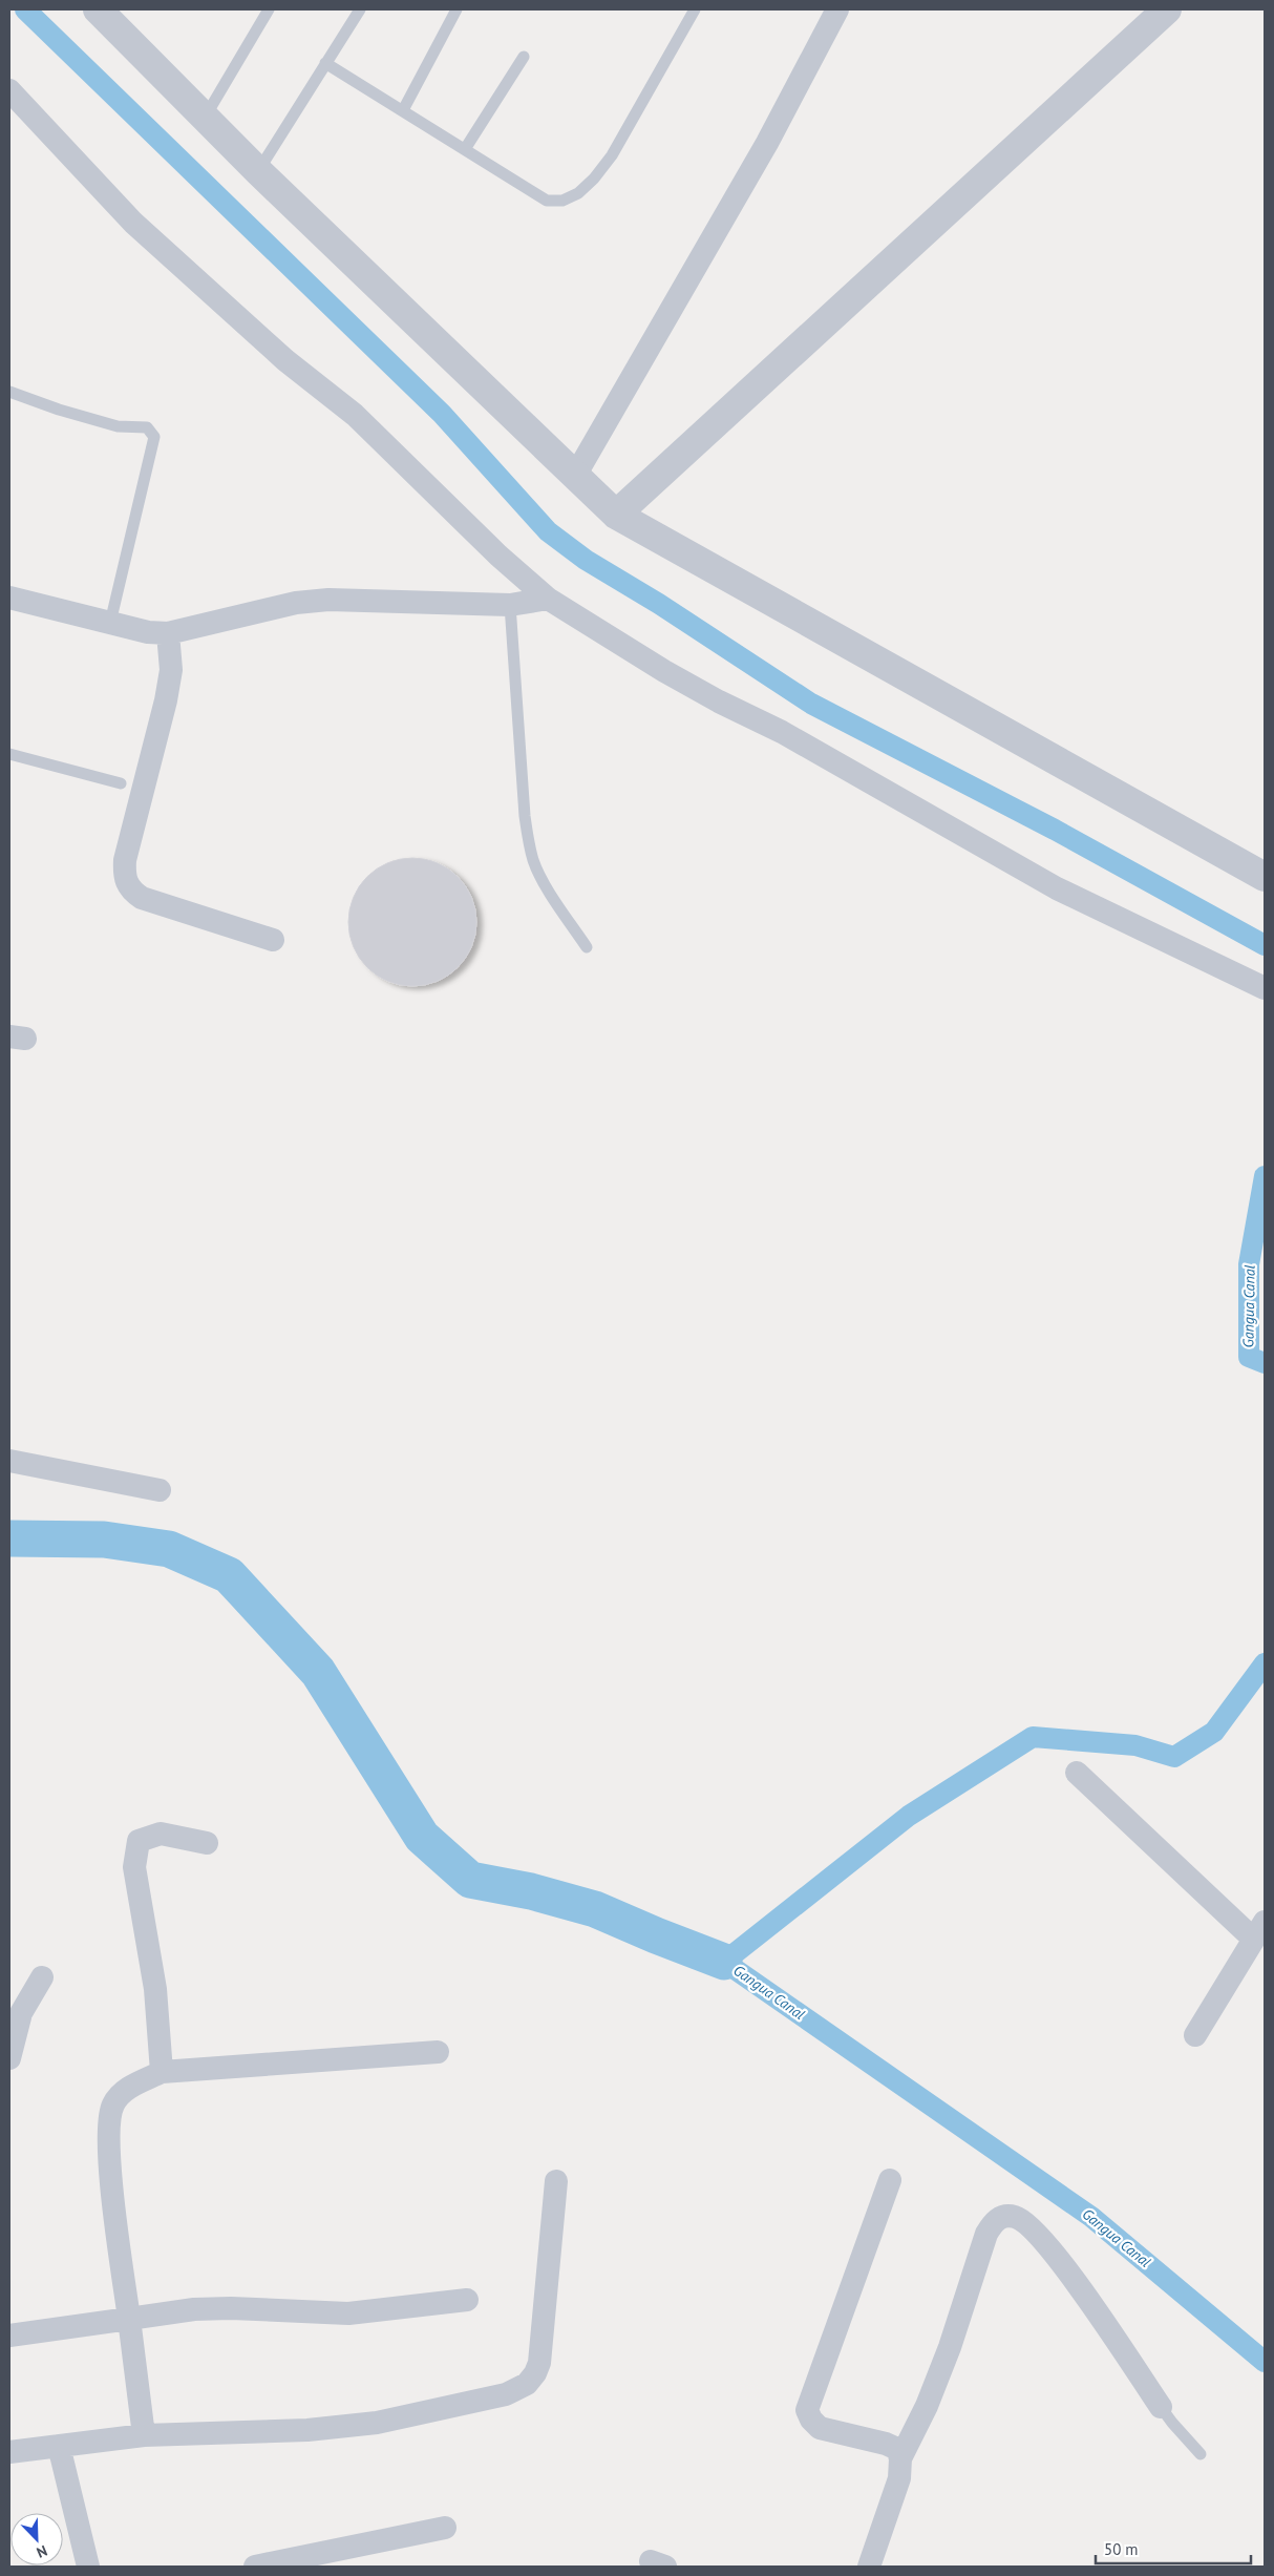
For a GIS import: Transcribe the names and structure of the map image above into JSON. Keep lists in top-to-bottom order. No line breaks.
{"water":["Gangua Canal"],"scale_bar":"50 m","north":"bottom right"}
